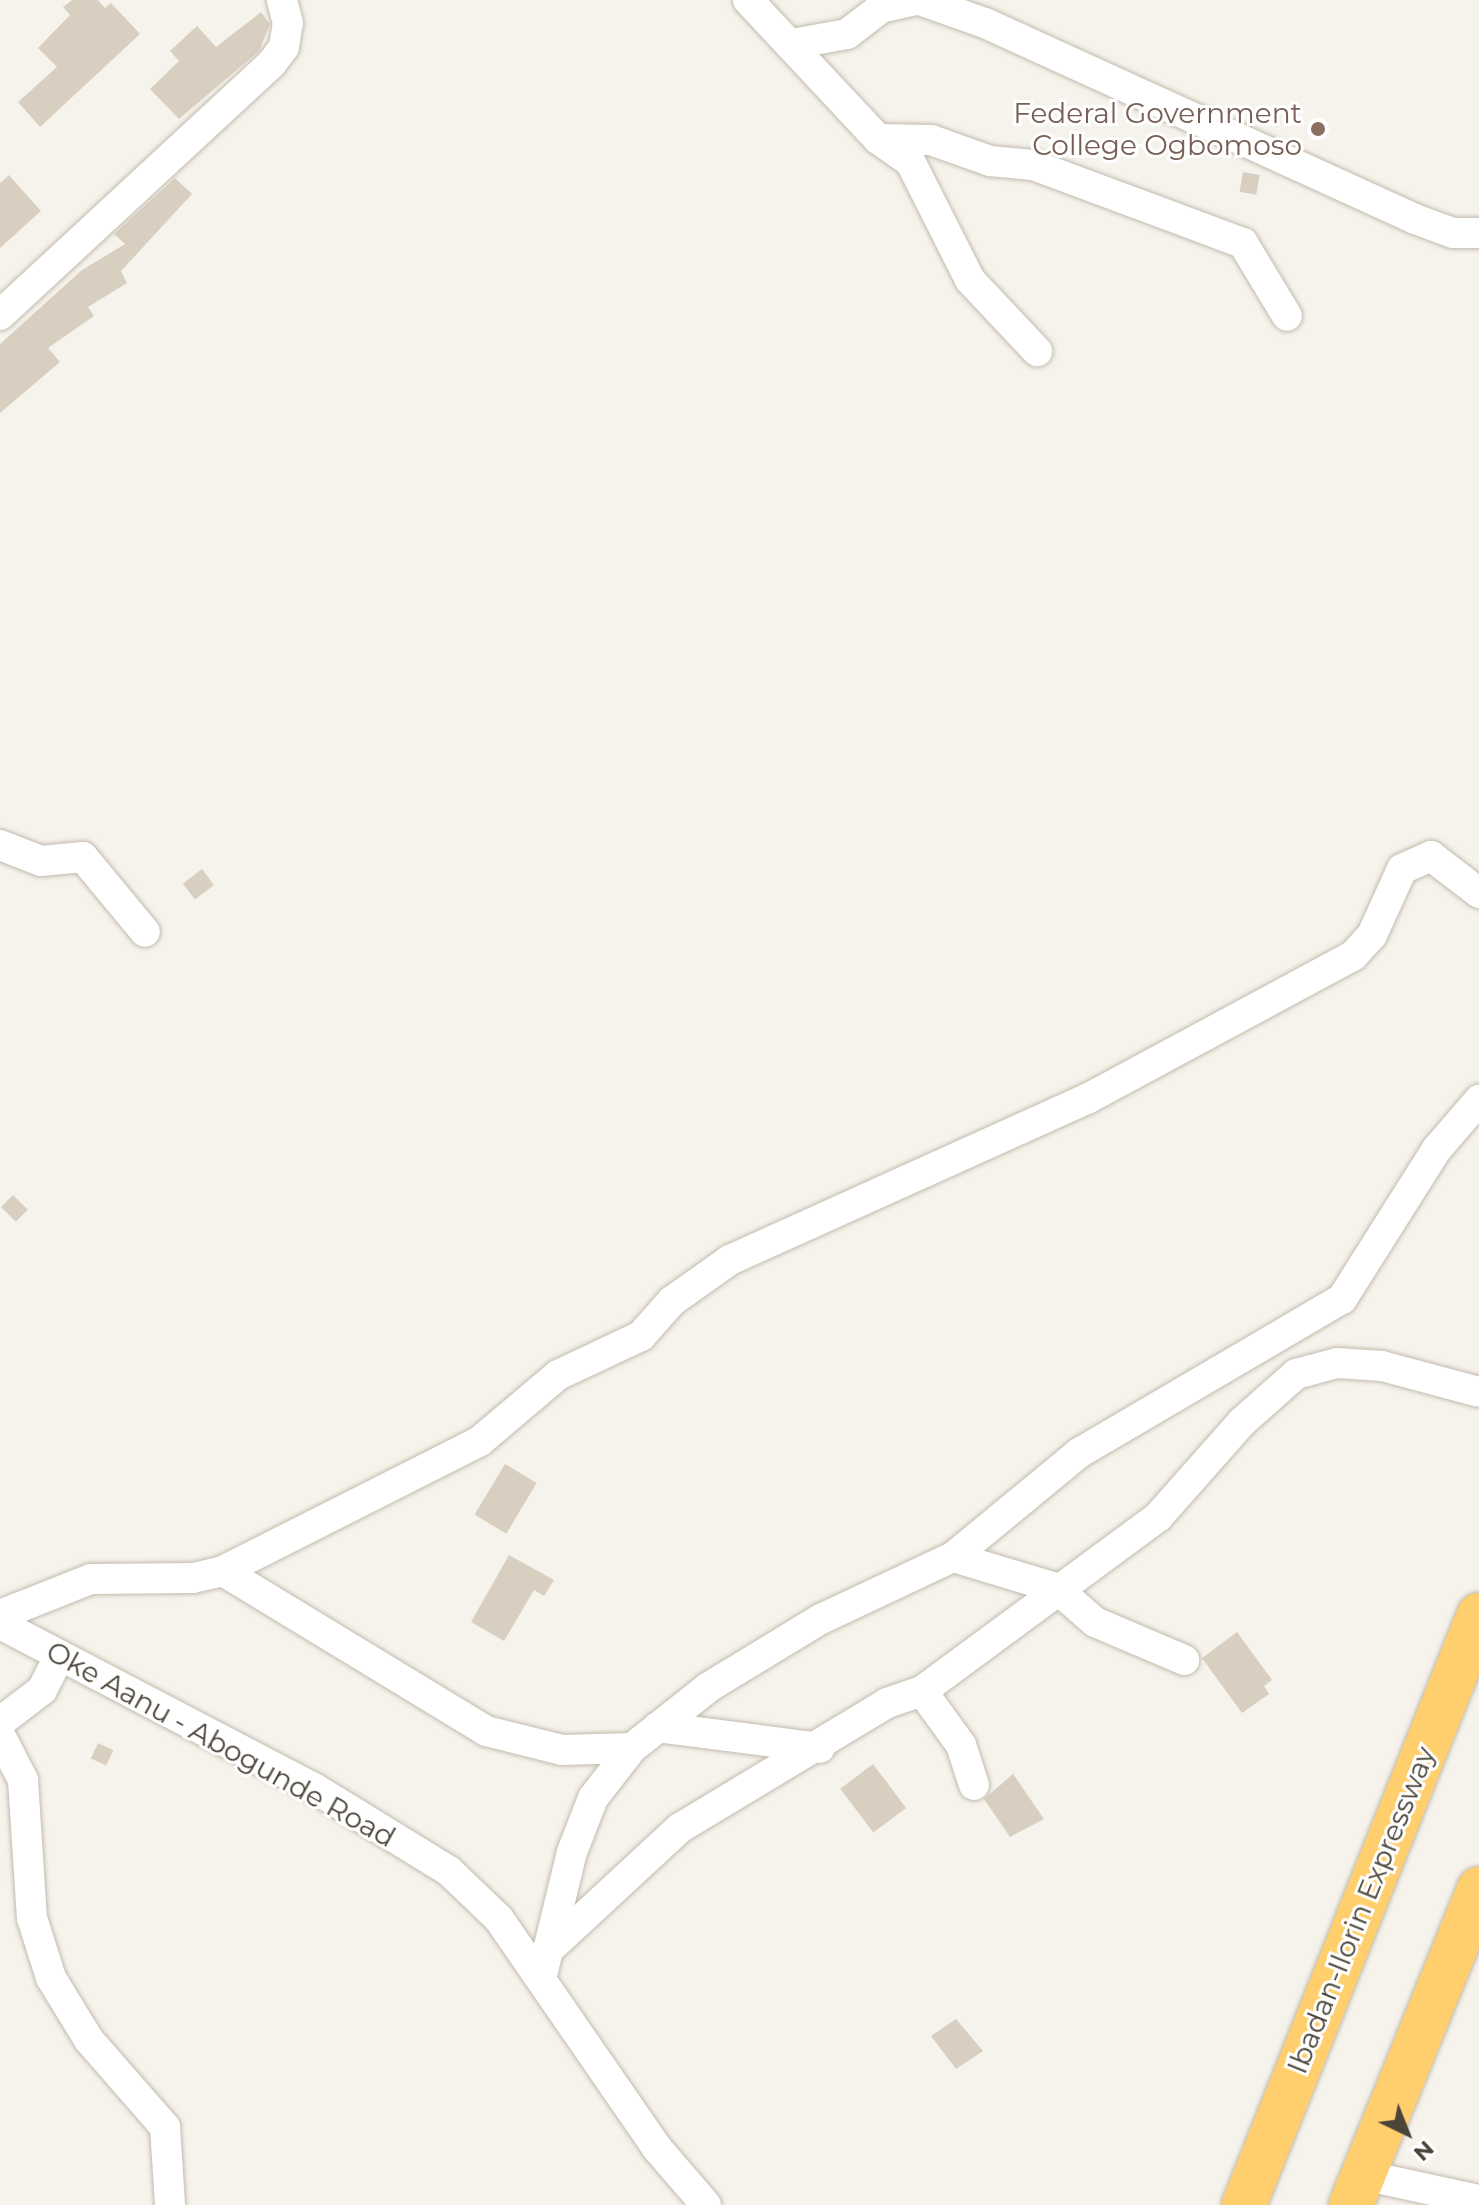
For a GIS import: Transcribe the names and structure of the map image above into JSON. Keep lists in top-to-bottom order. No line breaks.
{"streets":{"highway":["Ibadan-Ilorin Expressway"],"street":["Oke Aanu - Abogunde Road"]},"places":["Federal Government College Ogbomoso"],"north":"bottom right"}
